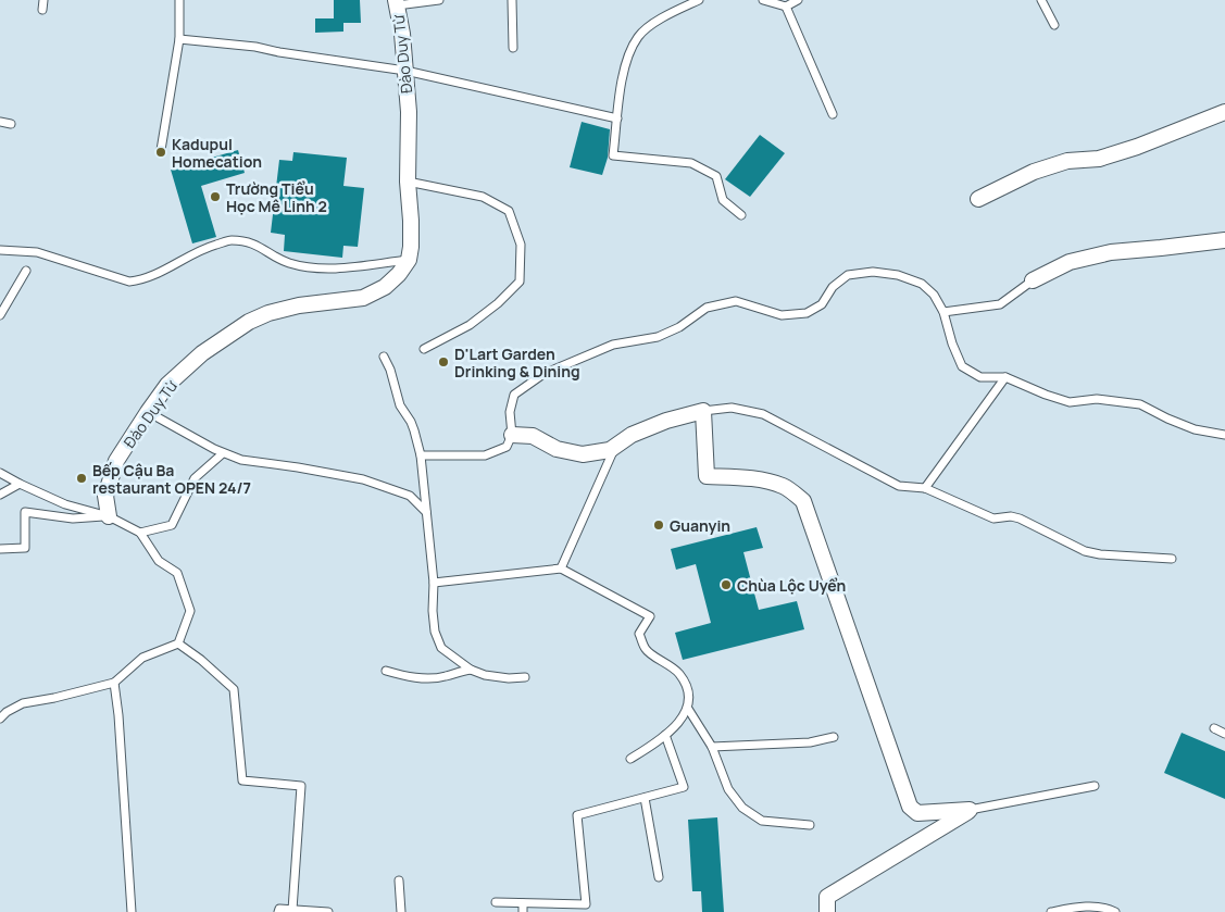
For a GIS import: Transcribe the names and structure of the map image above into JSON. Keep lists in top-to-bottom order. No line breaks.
{"streets":{"street":["Đào Duy Từ"]},"places":["Kadupul Homecation","Trường Tiểu Học Mê Linh 2","D'Lart Garden Drinking & Dining","Bếp Cậu Ba restaurant OPEN 24/7","Guanyin","Chùa Lộc Uyển"]}
